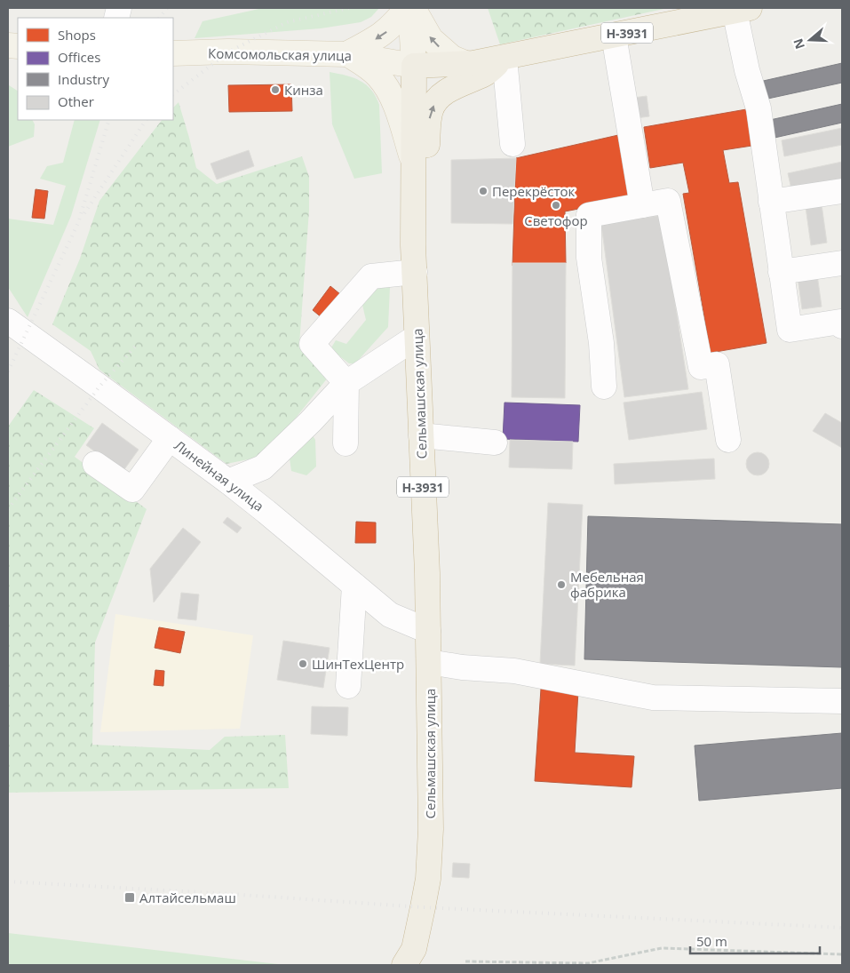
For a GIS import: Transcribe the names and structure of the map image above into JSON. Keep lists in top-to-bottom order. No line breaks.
{"streets":{"highway":["Н-3931","Сельмашская улица"],"main road":["Комсомольская улица"],"street":["Линейная улица"]},"crossings":[["Н-3931","Комсомольская улица"],["Н-3931","Сельмашская улица"],["Комсомольская улица","Сельмашская улица"],["Сельмашская улица","Линейная улица"]],"places":{"other":["Кинза","Перекрёсток","Светофор","Мебельная фабрика","ШинТехЦентр"],"transit":["Алтайсельмаш"]},"legend":["Shops","Offices","Industry","Other"],"scale_bar":"50 m","north":"left"}
